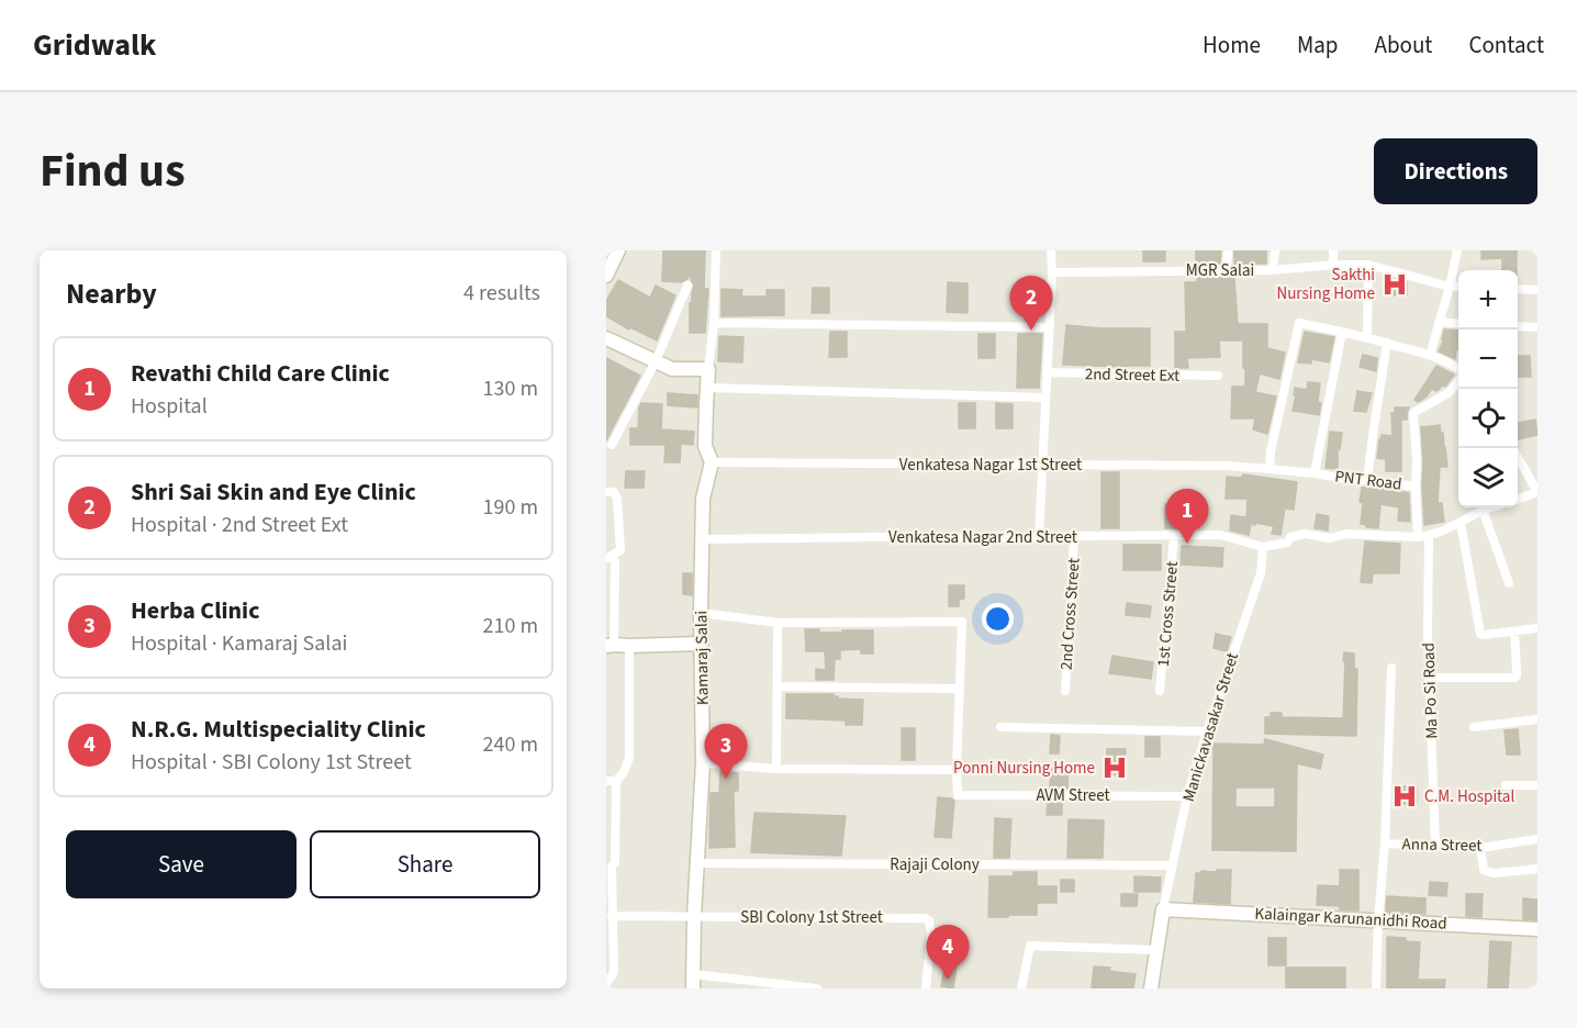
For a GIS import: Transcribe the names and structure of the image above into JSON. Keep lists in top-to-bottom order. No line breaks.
{"streets":{"street":["MGR Salai","2nd Street Ext","Venkatesa Nagar 1st Street","PNT Road","Venkatesa Nagar 2nd Street","2nd Cross Street","1st Cross Street","Kamaraj Salai","Ma Po Si Road","Manickavasakar Street","AVM Street","Anna Street","Rajaji Colony","SBI Colony 1st Street","Kalaingar Karunanidhi Road"]},"crossings":[["Venkatesa Nagar 1st Street","PNT Road"],["Venkatesa Nagar 1st Street","Kamaraj Salai"],["Venkatesa Nagar 2nd Street","2nd Cross Street"],["Venkatesa Nagar 2nd Street","1st Cross Street"],["Venkatesa Nagar 2nd Street","Kamaraj Salai"],["Venkatesa Nagar 2nd Street","Manickavasakar Street"],["Kamaraj Salai","Rajaji Colony"],["Kamaraj Salai","SBI Colony 1st Street"],["Ma Po Si Road","Anna Street"],["Manickavasakar Street","AVM Street"],["Manickavasakar Street","Rajaji Colony"],["Manickavasakar Street","Kalaingar Karunanidhi Road"]],"places":{"hospital":["Sakthi Nursing Home","Ponni Nursing Home","C.M. Hospital"]},"page":{"header":"Gridwalk","nav":["Home","Map","About","Contact"],"title":"Find us","buttons":["Directions",["Save","Share"]],"heading":["Nearby","4 results"],"map_buttons":["+","−"],"pins":["2","1","3","4"],"list":[{"mark":"1","name":"Revathi Child Care Clinic","note":"Hospital","value":"130 m"},{"mark":"2","name":"Shri Sai Skin and Eye Clinic","note":"Hospital · 2nd Street Ext","value":"190 m"},{"mark":"3","name":"Herba Clinic","note":"Hospital · Kamaraj Salai","value":"210 m"},{"mark":"4","name":"N.R.G. Multispeciality Clinic","note":"Hospital · SBI Colony 1st Street","value":"240 m"}]}}
